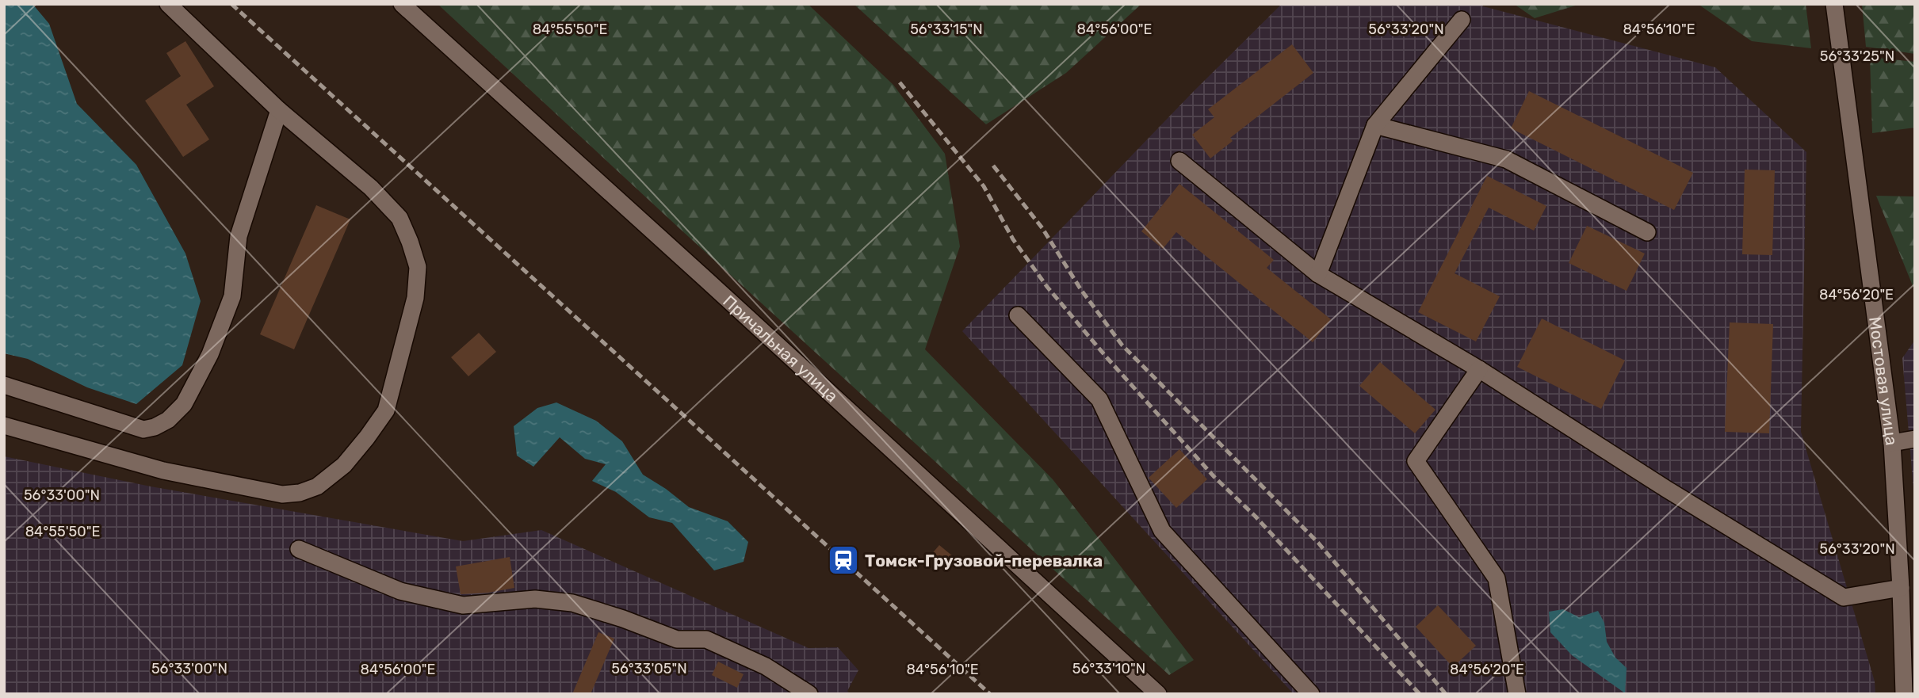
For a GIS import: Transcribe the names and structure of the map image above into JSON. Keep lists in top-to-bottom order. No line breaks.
{"streets":{"street":["Причальная улица","Мостовая улица"]},"places":{"station":["Томск-Грузовой-перевалка"]},"coordinates":["84°55'50\"E","84°56'00\"E","84°56'10\"E","56°33'15\"N","56°33'20\"N","56°33'25\"N","84°56'20\"E","56°33'00\"N","56°33'05\"N","56°33'10\"N"]}
